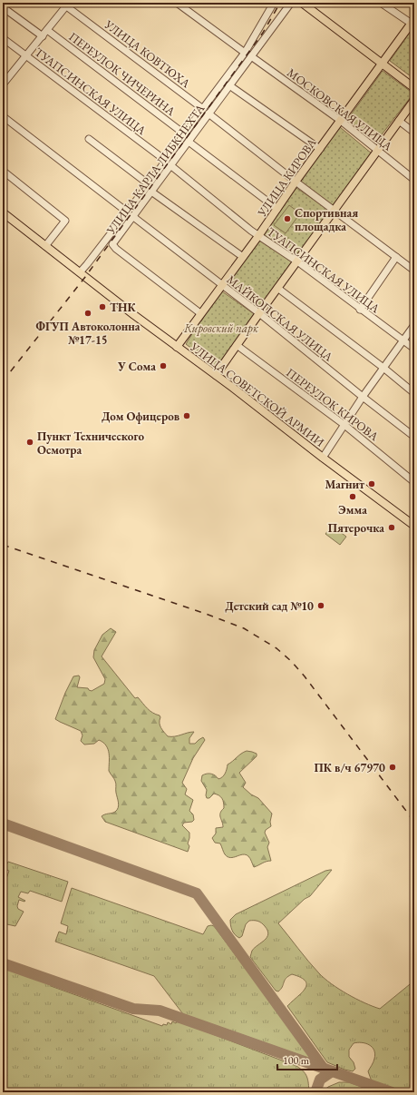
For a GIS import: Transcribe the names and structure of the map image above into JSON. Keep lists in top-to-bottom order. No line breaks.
{"streets":{"main road":["УЛИЦА КИРОВА","УЛИЦА СОВЕТСКОЙ АРМИИ"],"street":["УЛИЦА КОВТЮХА","ПЕРЕУЛОК ЧИЧЕРИНА","ТУАПСИНСКАЯ УЛИЦА","МОСКОВСКАЯ УЛИЦА","УЛИЦА КАРЛА ЛИБКНЕХТА","МАЙКОПСКАЯ УЛИЦА","ПЕРЕУЛОК КИРОВА"]},"crossings":[["УЛИЦА КОВТЮХА","УЛИЦА КАРЛА ЛИБКНЕХТА"],["ПЕРЕУЛОК ЧИЧЕРИНА","УЛИЦА КАРЛА ЛИБКНЕХТА"],["ТУАПСИНСКАЯ УЛИЦА","УЛИЦА КАРЛА ЛИБКНЕХТА"],["ТУАПСИНСКАЯ УЛИЦА","УЛИЦА КИРОВА"],["МОСКОВСКАЯ УЛИЦА","УЛИЦА КАРЛА ЛИБКНЕХТА"],["МОСКОВСКАЯ УЛИЦА","УЛИЦА КИРОВА"],["УЛИЦА КАРЛА ЛИБКНЕХТА","УЛИЦА КИРОВА"],["УЛИЦА КАРЛА ЛИБКНЕХТА","МАЙКОПСКАЯ УЛИЦА"],["УЛИЦА КАРЛА ЛИБКНЕХТА","УЛИЦА СОВЕТСКОЙ АРМИИ"],["УЛИЦА КИРОВА","МАЙКОПСКАЯ УЛИЦА"],["УЛИЦА КИРОВА","УЛИЦА СОВЕТСКОЙ АРМИИ"]],"parks":["Кировский парк"],"places":["Спортивная площадка","ТНК","ФГУП Автоколонна №17-15","У Сома","Дом Офицеров","Пункт Технического Осмотра","Магнит","Эмма","Пятерочка","Детский сад №10","ПК в/ч 67970"],"scale_bar":"100 m"}
